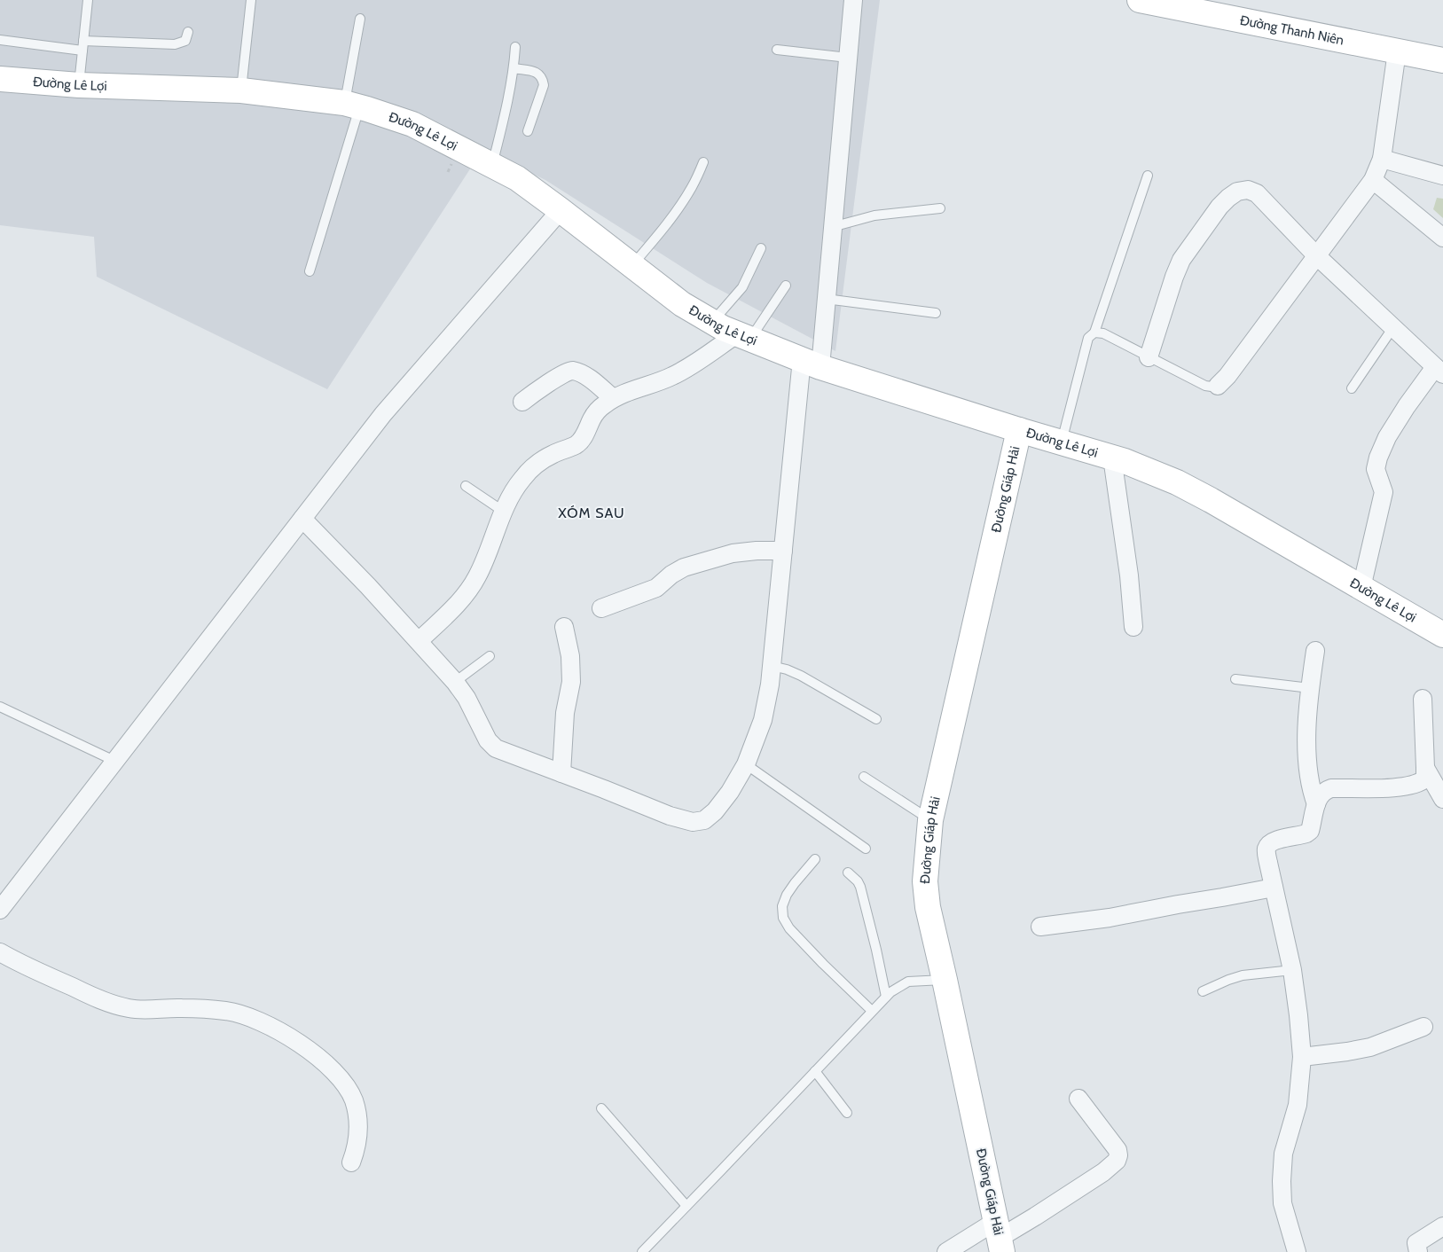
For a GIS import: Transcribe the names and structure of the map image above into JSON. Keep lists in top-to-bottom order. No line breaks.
{"streets":{"main road":["Đường Thanh Niên","Đường Lê Lợi","Đường Giáp Hải"]},"crossings":[["Đường Lê Lợi","Đường Giáp Hải"]],"districts":["XÓM SAU"]}
